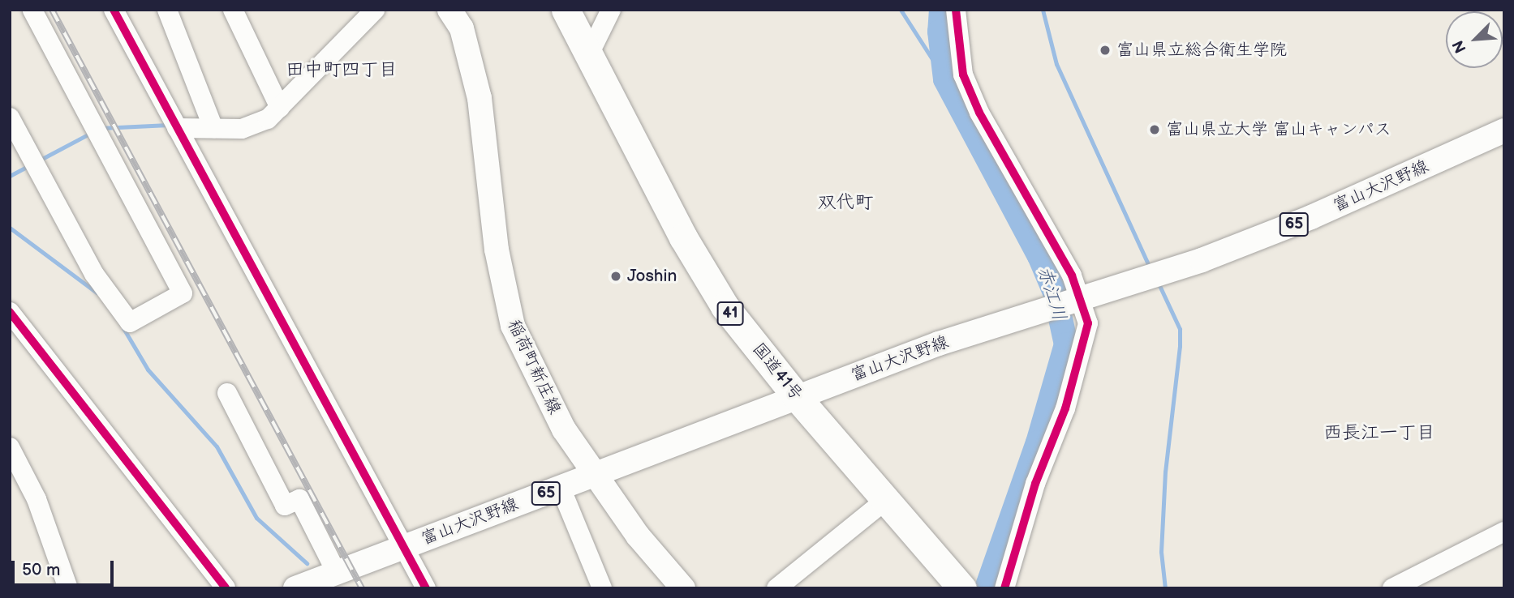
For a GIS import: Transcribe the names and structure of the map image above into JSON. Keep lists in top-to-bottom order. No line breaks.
{"streets":{"highway":["41","国道41号"],"main road":["富山大沢野線","65","稲荷町新庄線"]},"crossings":[["富山大沢野線","稲荷町新庄線"],["富山大沢野線","国道41号"]],"districts":["田中町四丁目","双代町","西長江一丁目"],"water":["赤江川"],"places":["富山県立総合衛生学院","富山県立大学 富山キャンパス","Joshin"],"scale_bar":"50 m","north":"bottom left"}
